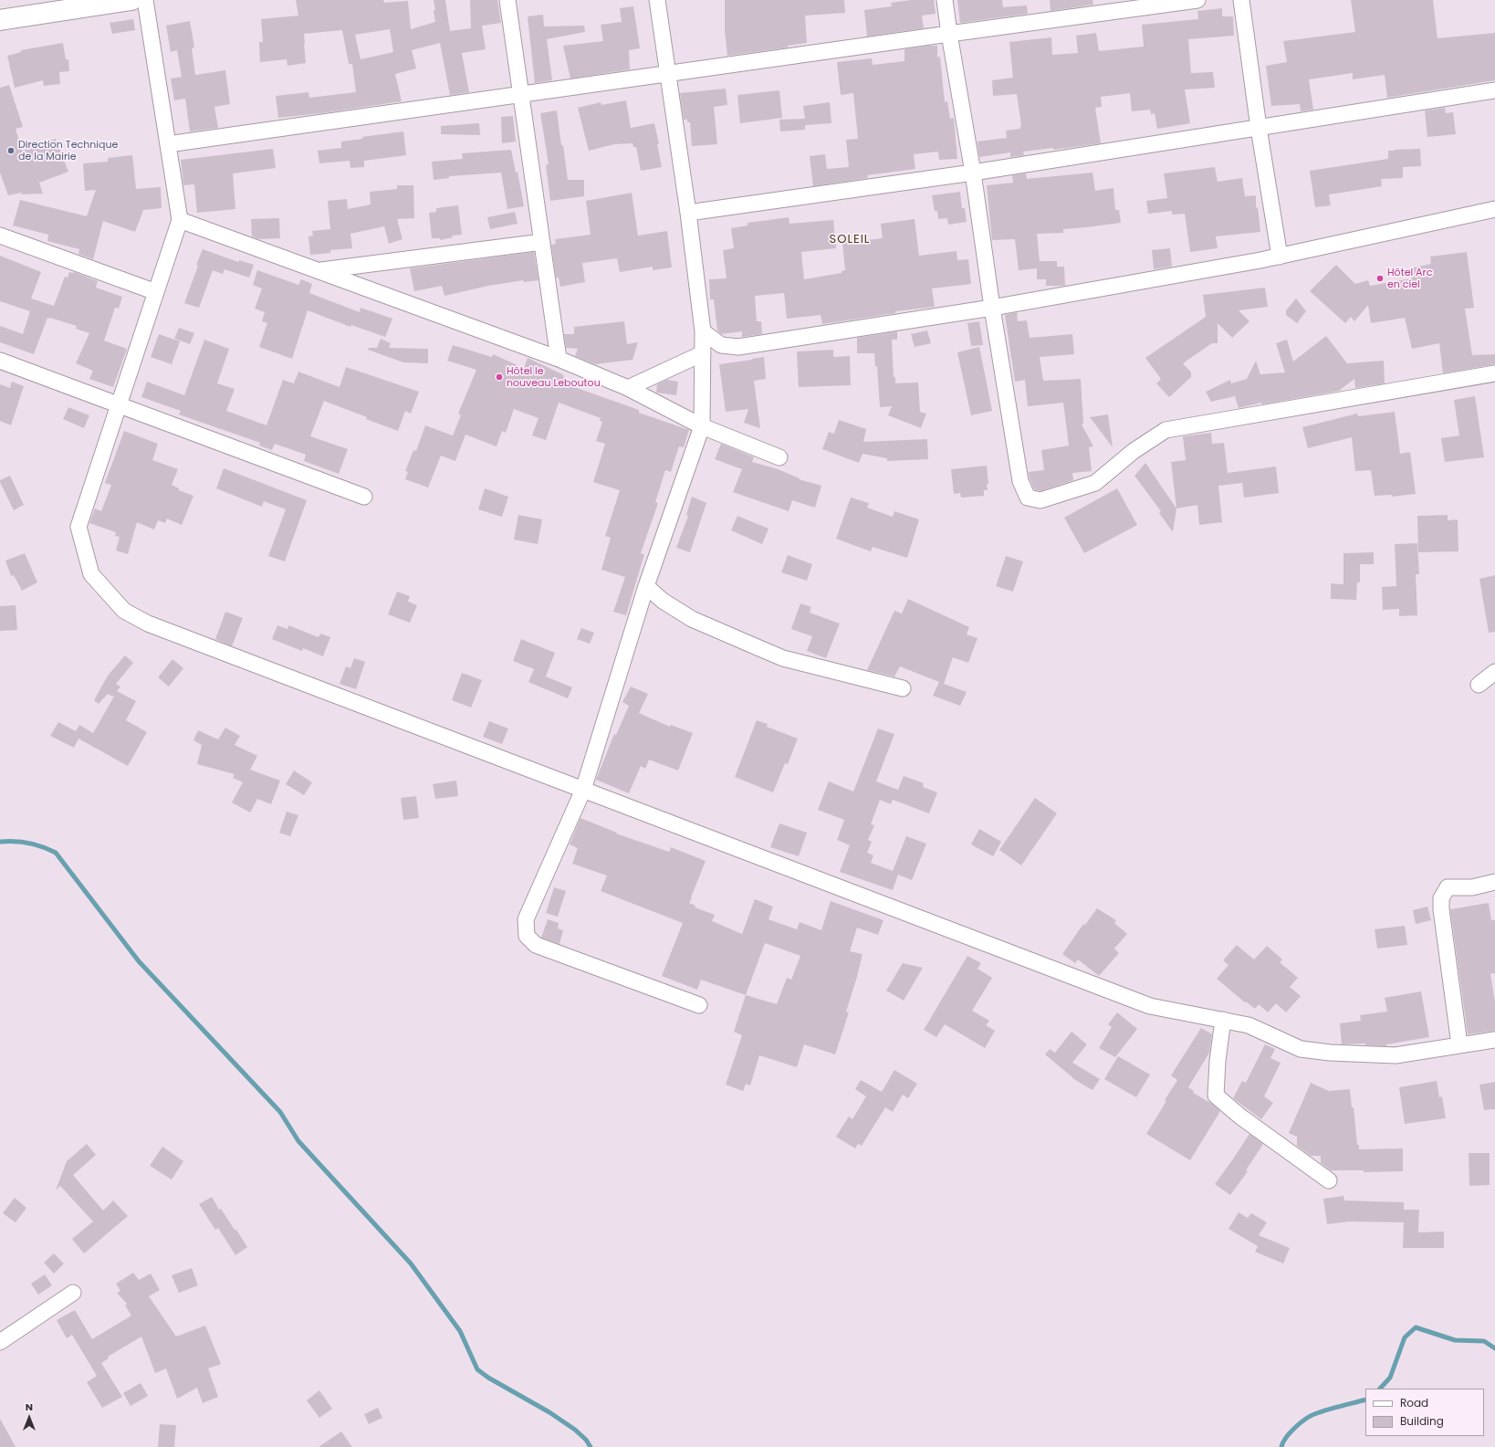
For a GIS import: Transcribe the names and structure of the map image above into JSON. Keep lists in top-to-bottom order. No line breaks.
{"districts":["SOLEIL"],"places":["Direction Technique de la Mairie","Hôtel Arc en ciel","Hôtel le nouveau Leboutou"],"legend":["Road","Building"],"north":"top"}
